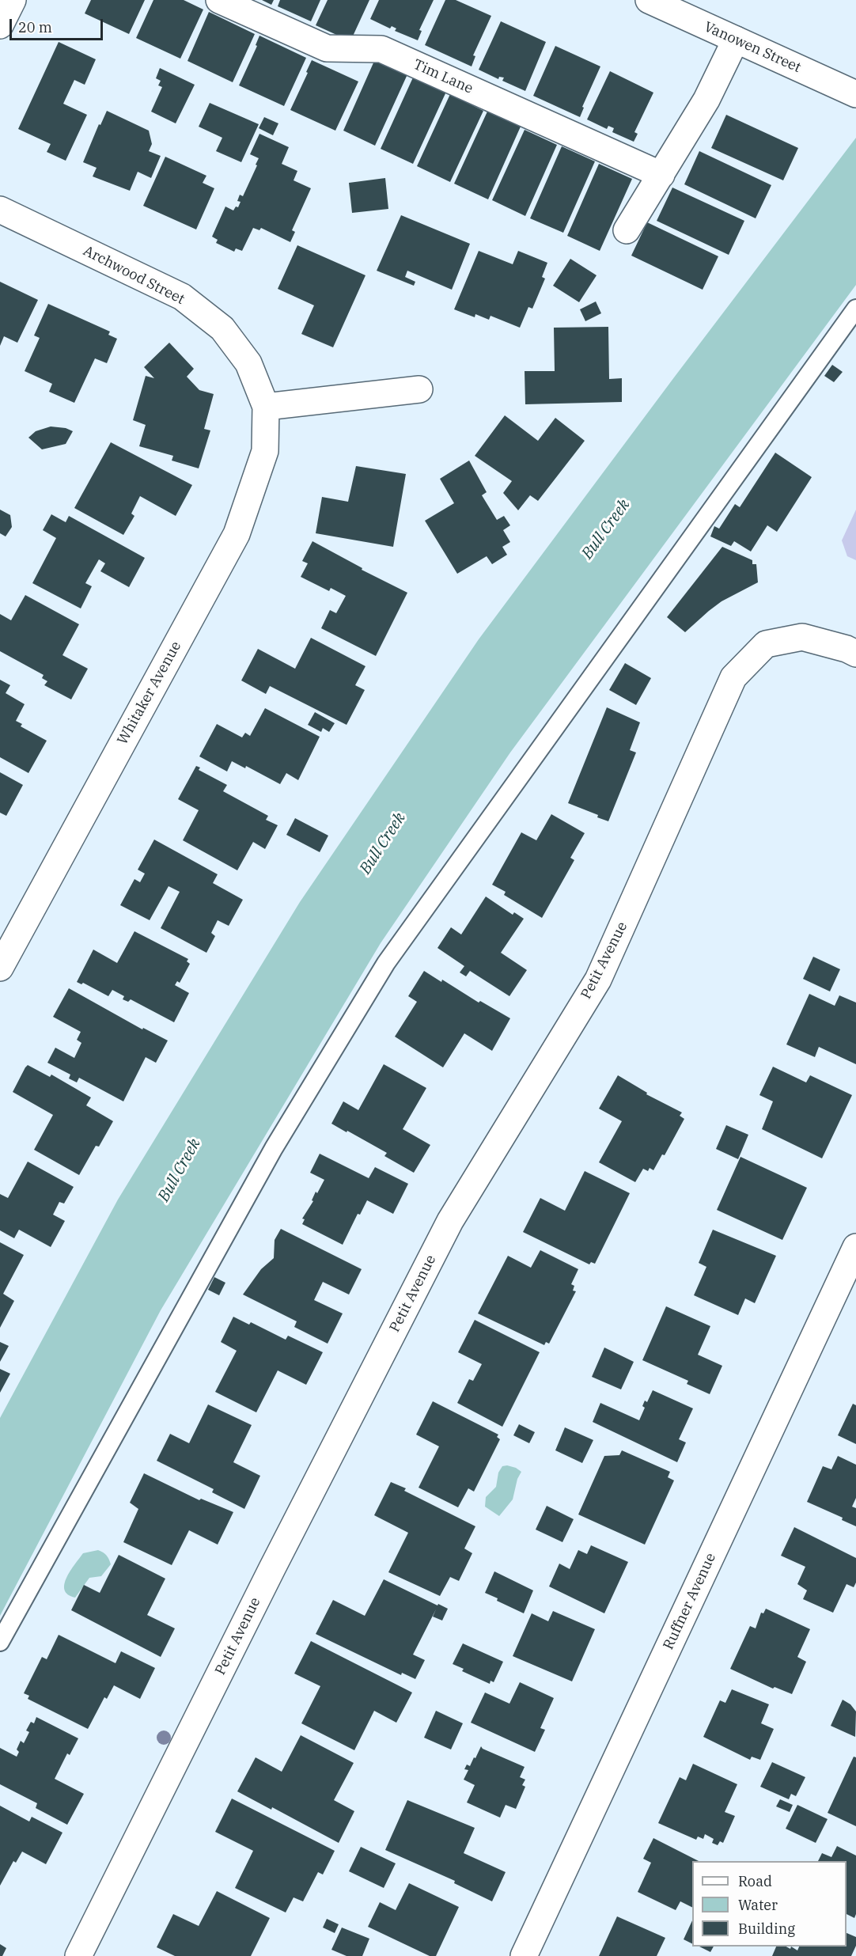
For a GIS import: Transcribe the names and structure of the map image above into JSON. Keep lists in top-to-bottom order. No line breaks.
{"streets":{"street":["Vanowen Street","Tim Lane","Archwood Street","Whitaker Avenue","Petit Avenue","Ruffner Avenue"]},"crossings":[["Archwood Street","Whitaker Avenue"]],"water":["Bull Creek"],"legend":["Road","Water","Building"],"scale_bar":"20 m"}
